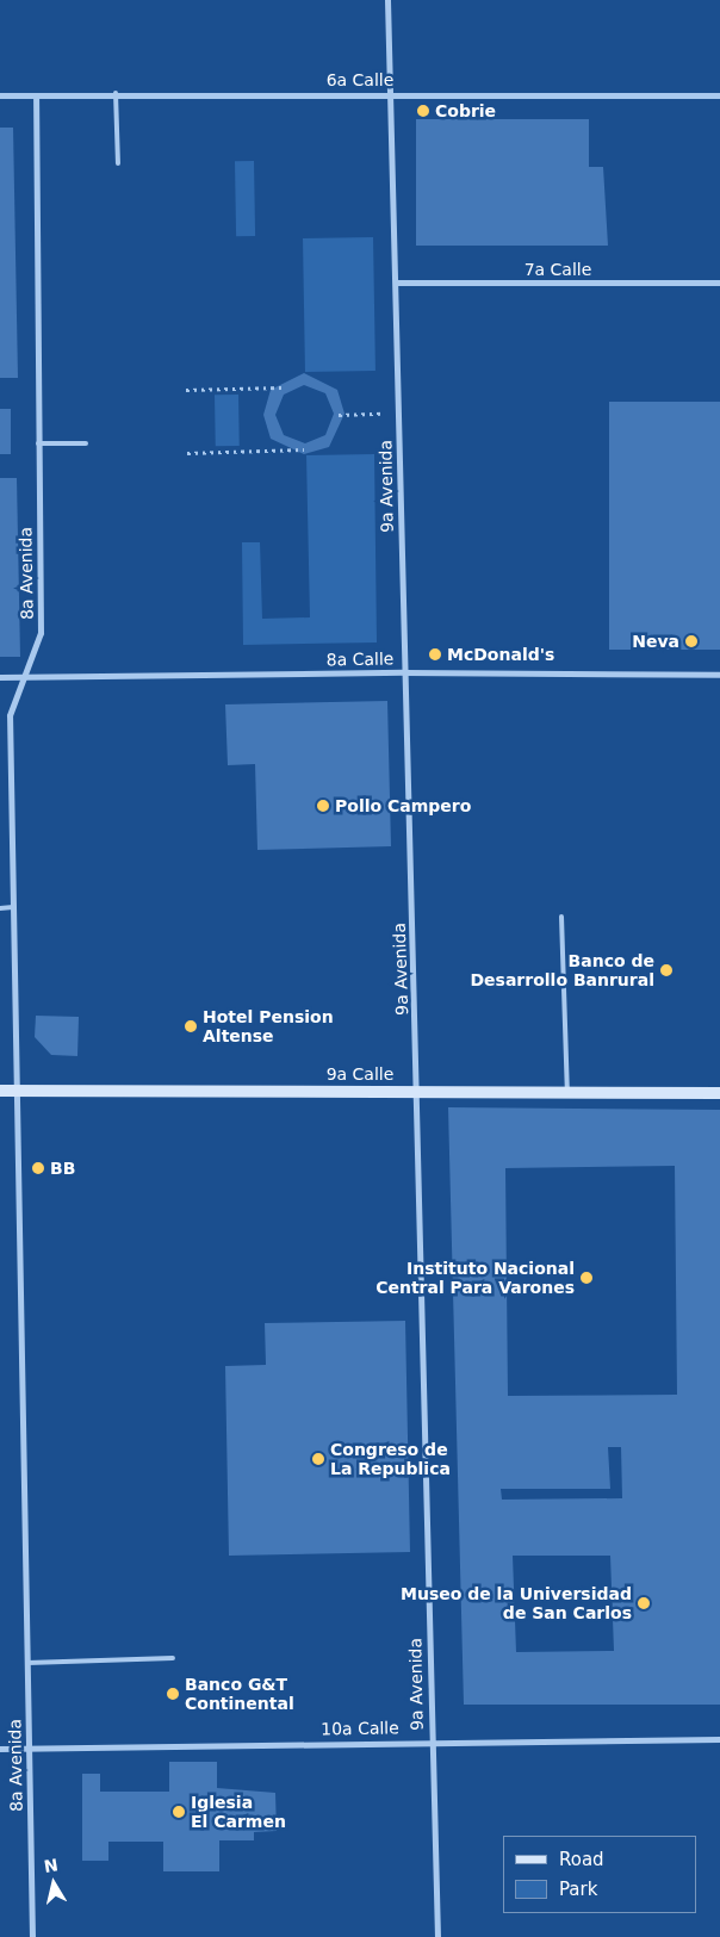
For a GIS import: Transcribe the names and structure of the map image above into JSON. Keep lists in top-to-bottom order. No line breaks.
{"streets":{"main road":["9a Calle"],"street":["6a Calle","7a Calle","9a Avenida","8a Avenida","8a Calle","10a Calle"]},"crossings":[["6a Calle","9a Avenida"],["6a Calle","8a Avenida"],["7a Calle","9a Avenida"],["9a Avenida","8a Calle"],["9a Avenida","9a Calle"],["9a Avenida","10a Calle"],["8a Avenida","8a Calle"],["8a Avenida","9a Calle"],["8a Avenida","10a Calle"]],"places":["Cobrie","Neva","McDonald's","Pollo Campero","Banco de Desarrollo Banrural","Hotel Pension Altense","BB","Instituto Nacional Central Para Varones","Congreso de La Republica","Museo de la Universidad de San Carlos","Banco G&T Continental","Iglesia El Carmen"],"legend":["Road","Park"],"north":"top"}
